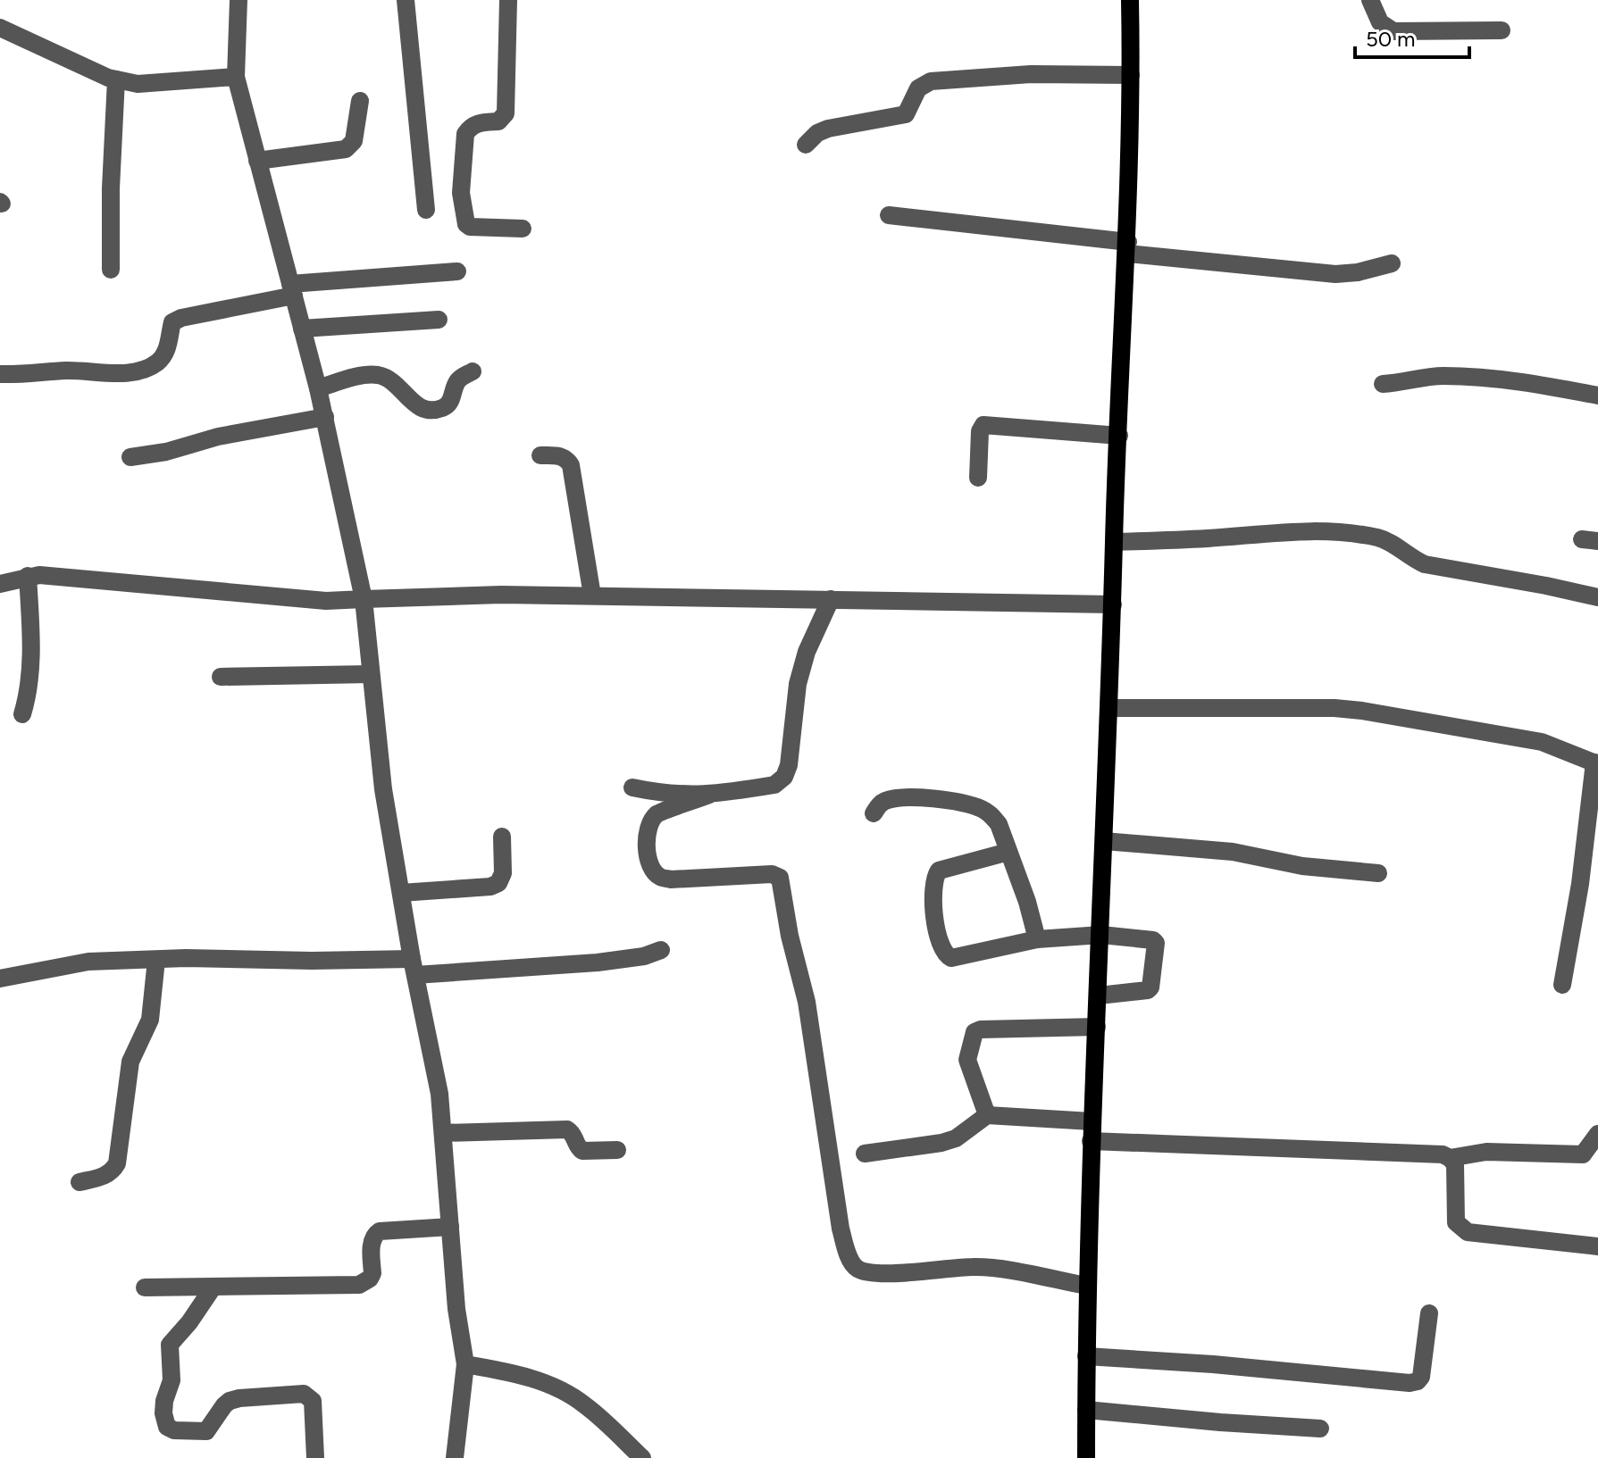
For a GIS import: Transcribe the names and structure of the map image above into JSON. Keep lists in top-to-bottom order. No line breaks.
{"scale_bar":"50 m"}
